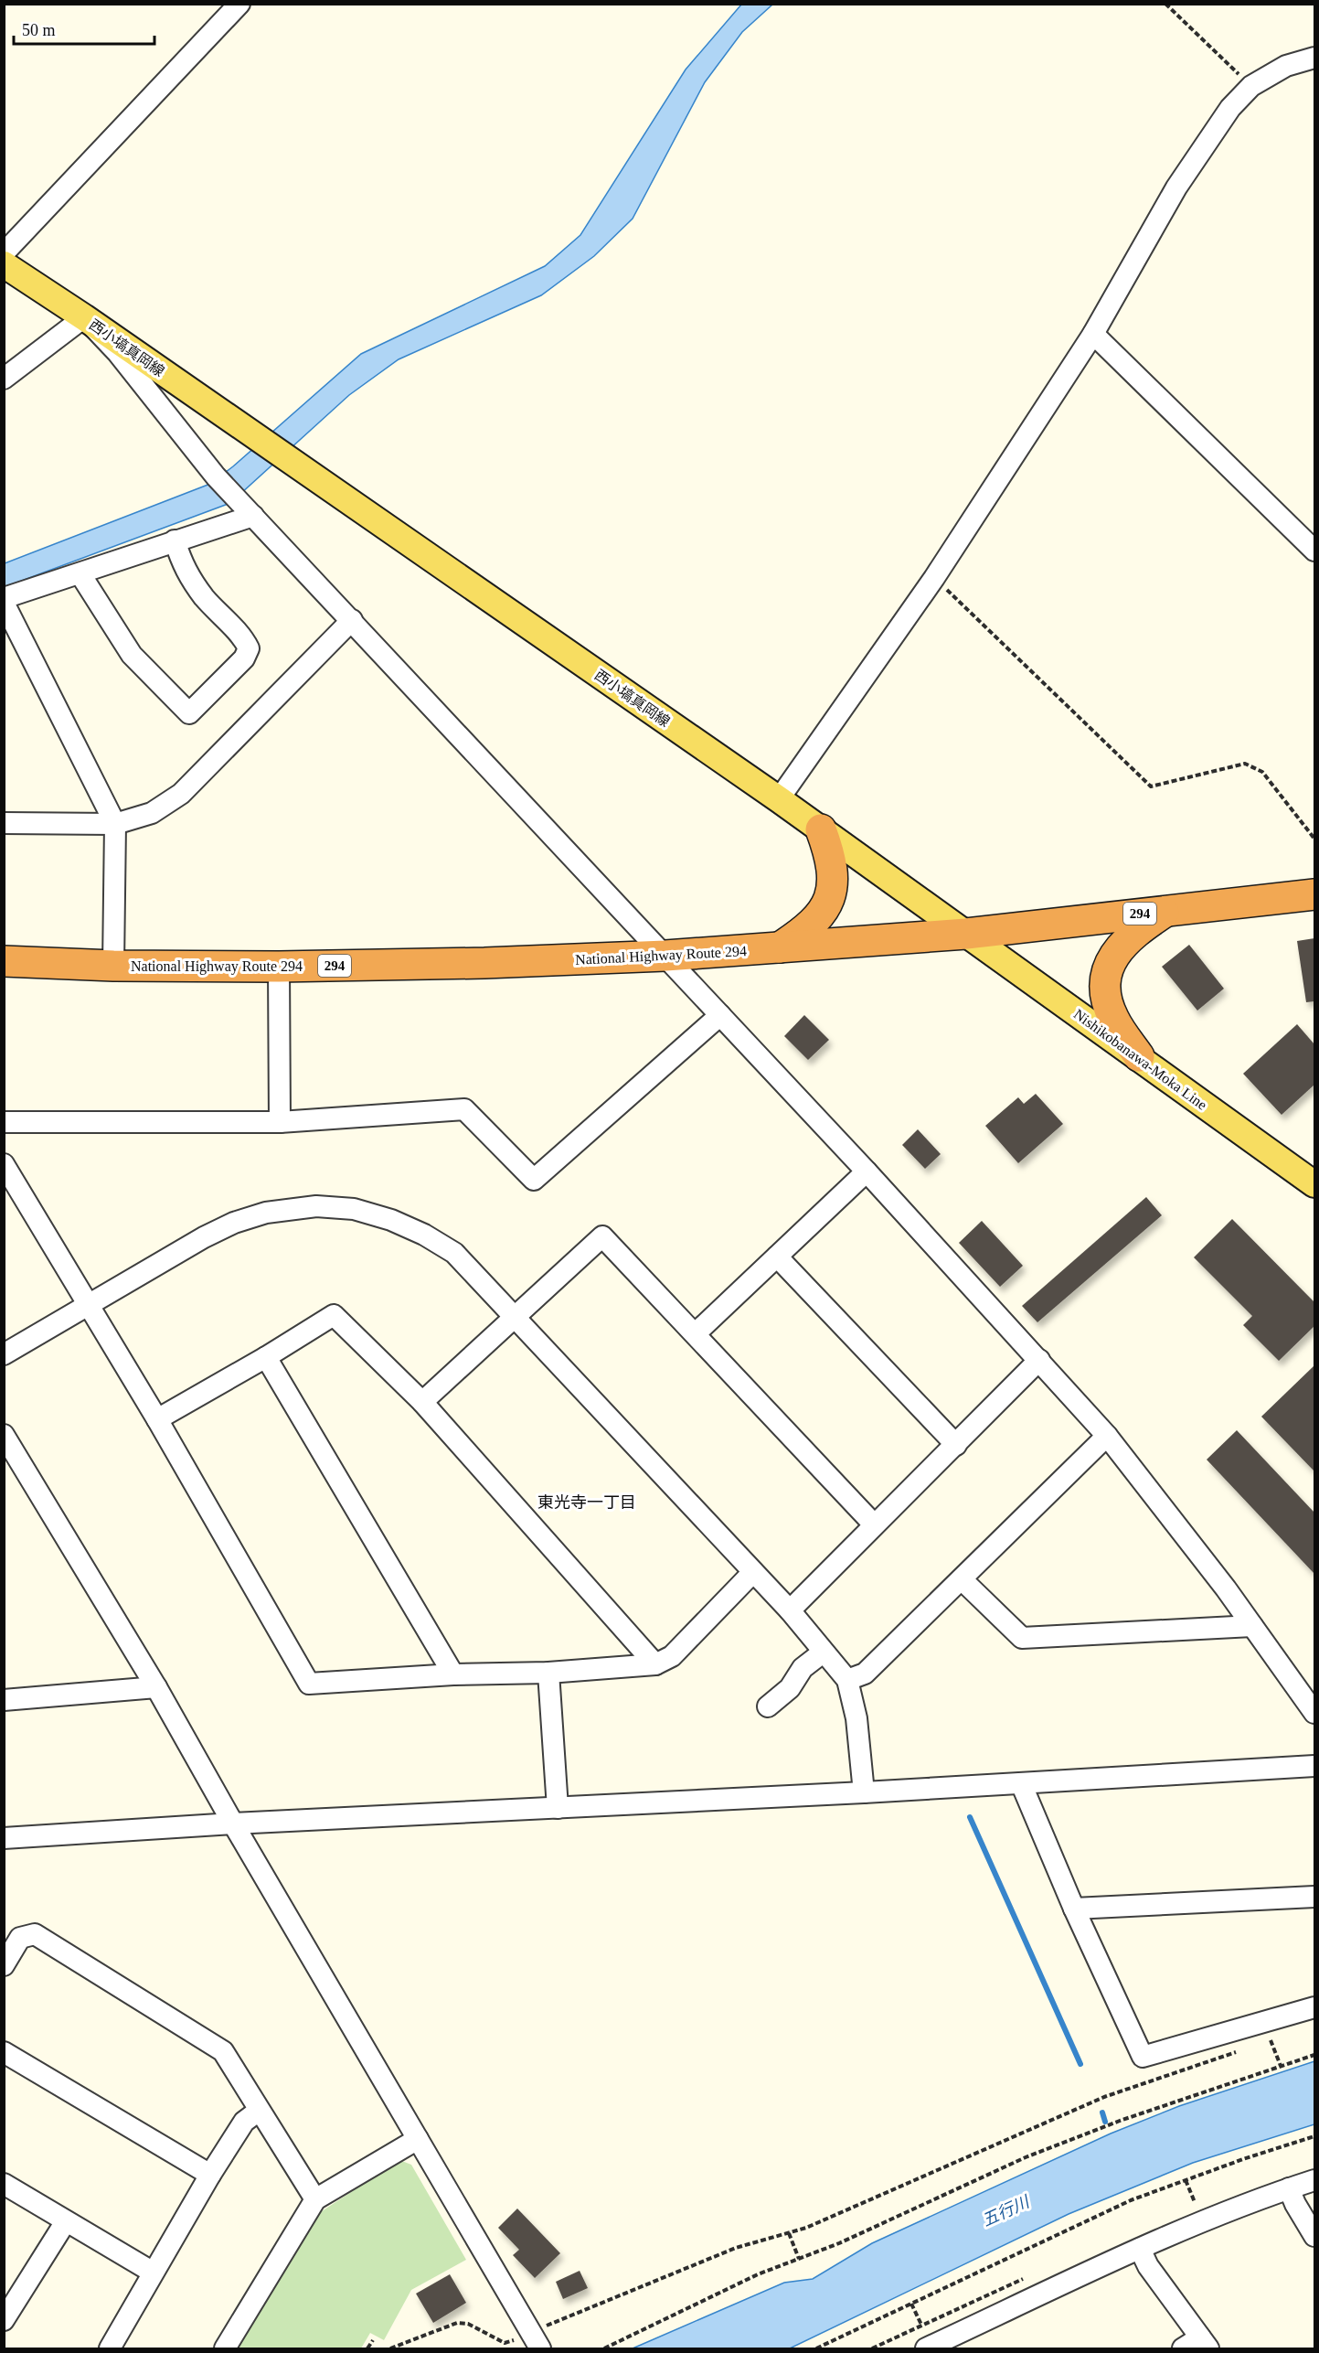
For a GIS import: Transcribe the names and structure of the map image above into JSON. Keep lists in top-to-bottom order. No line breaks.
{"streets":{"highway":["294","National Highway Route 294"],"main road":["西小塙真岡線","Nishikobanawa-Moka Line"]},"crossings":[["西小塙真岡線","National Highway Route 294"],["西小塙真岡線","Nishikobanawa-Moka Line"],["National Highway Route 294","Nishikobanawa-Moka Line"]],"districts":["東光寺一丁目"],"water":["五行川"],"scale_bar":"50 m"}
